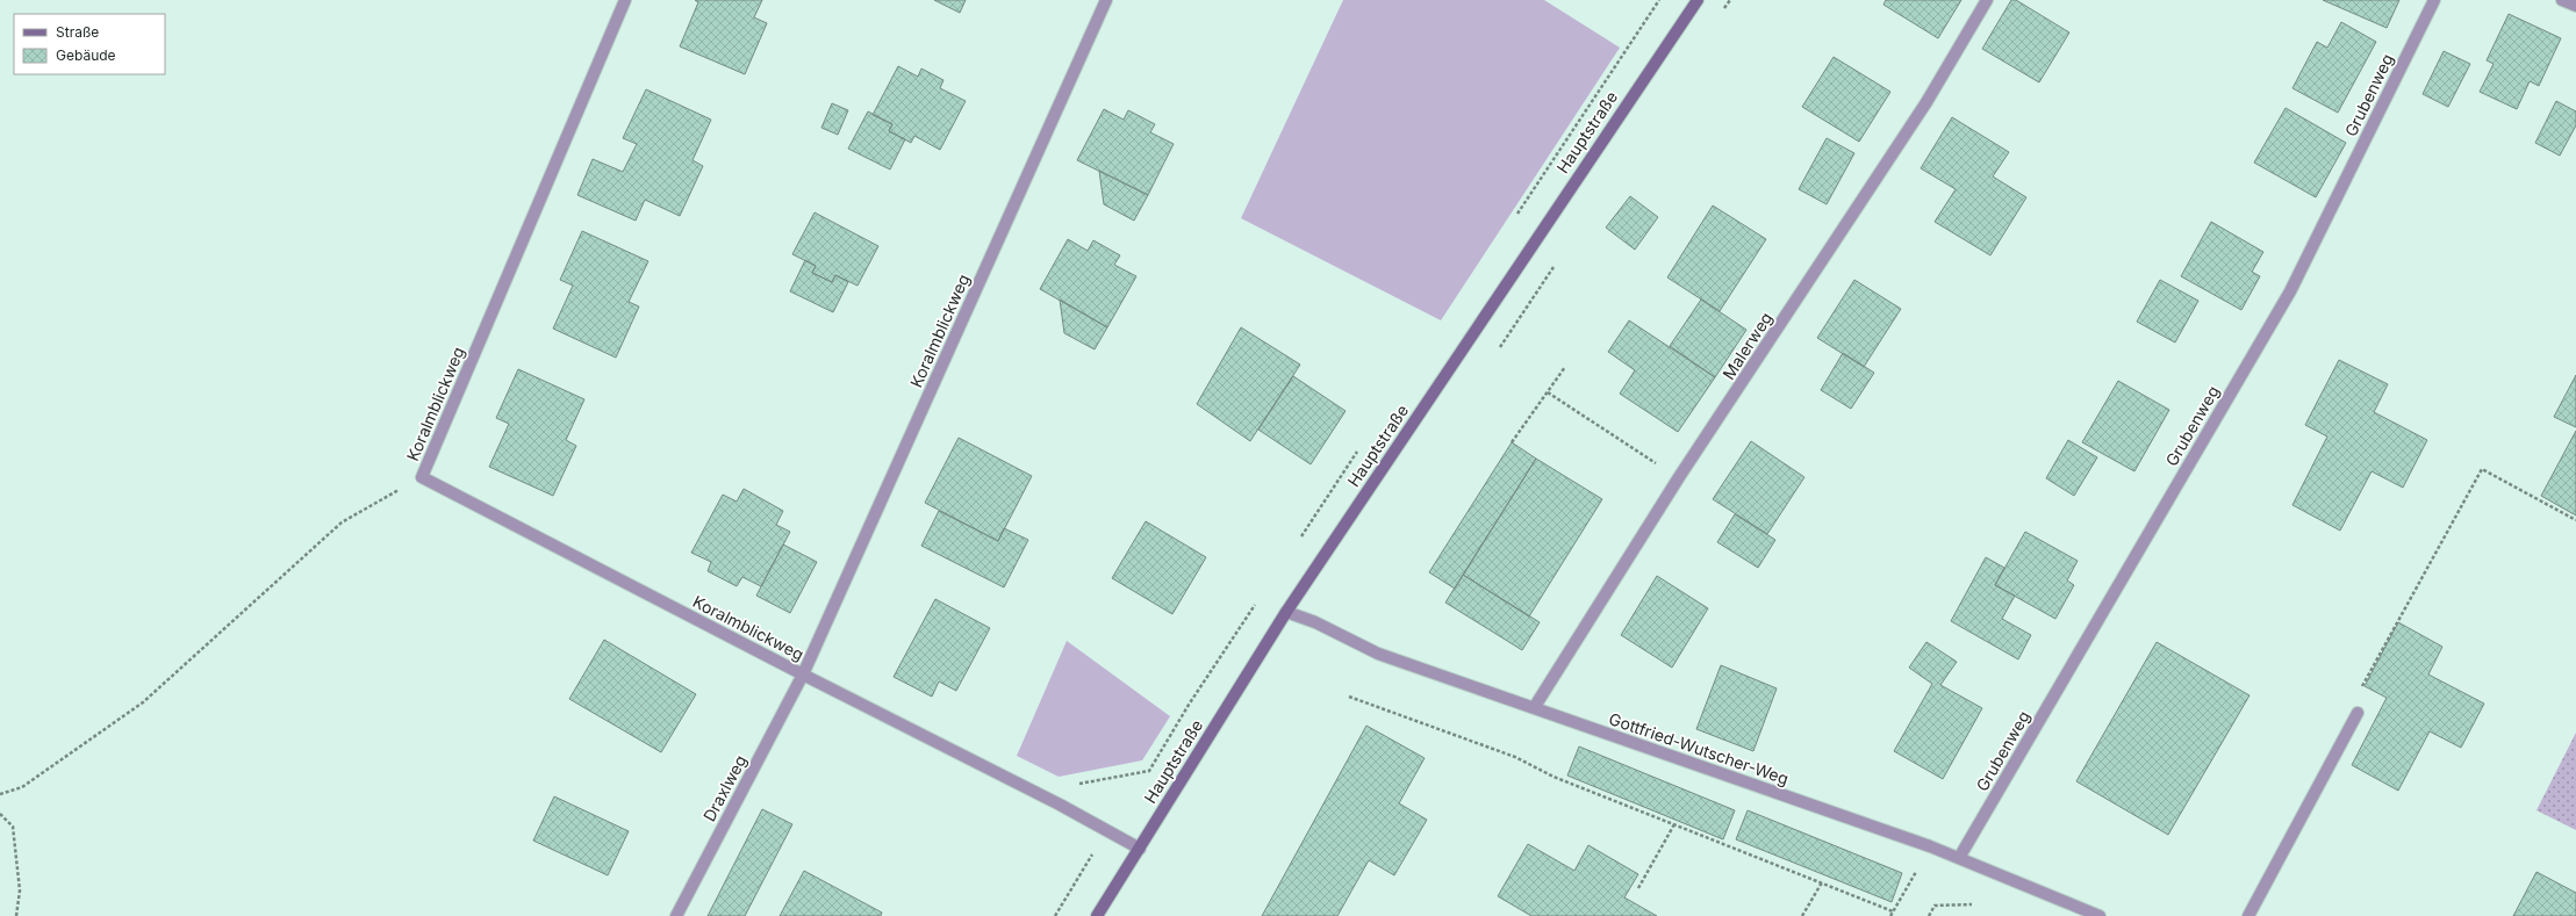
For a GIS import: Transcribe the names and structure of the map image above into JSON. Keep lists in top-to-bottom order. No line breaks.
{"streets":{"main road":["Hauptstraße"],"street":["Grubenweg","Koralmblickweg","Malerweg","Gottfried-Wutscher-Weg","Draxlweg"]},"crossings":[["Grubenweg","Gottfried-Wutscher-Weg"],["Hauptstraße","Koralmblickweg"],["Hauptstraße","Gottfried-Wutscher-Weg"],["Koralmblickweg","Draxlweg"],["Malerweg","Gottfried-Wutscher-Weg"]],"legend":["Straße","Gebäude"]}
